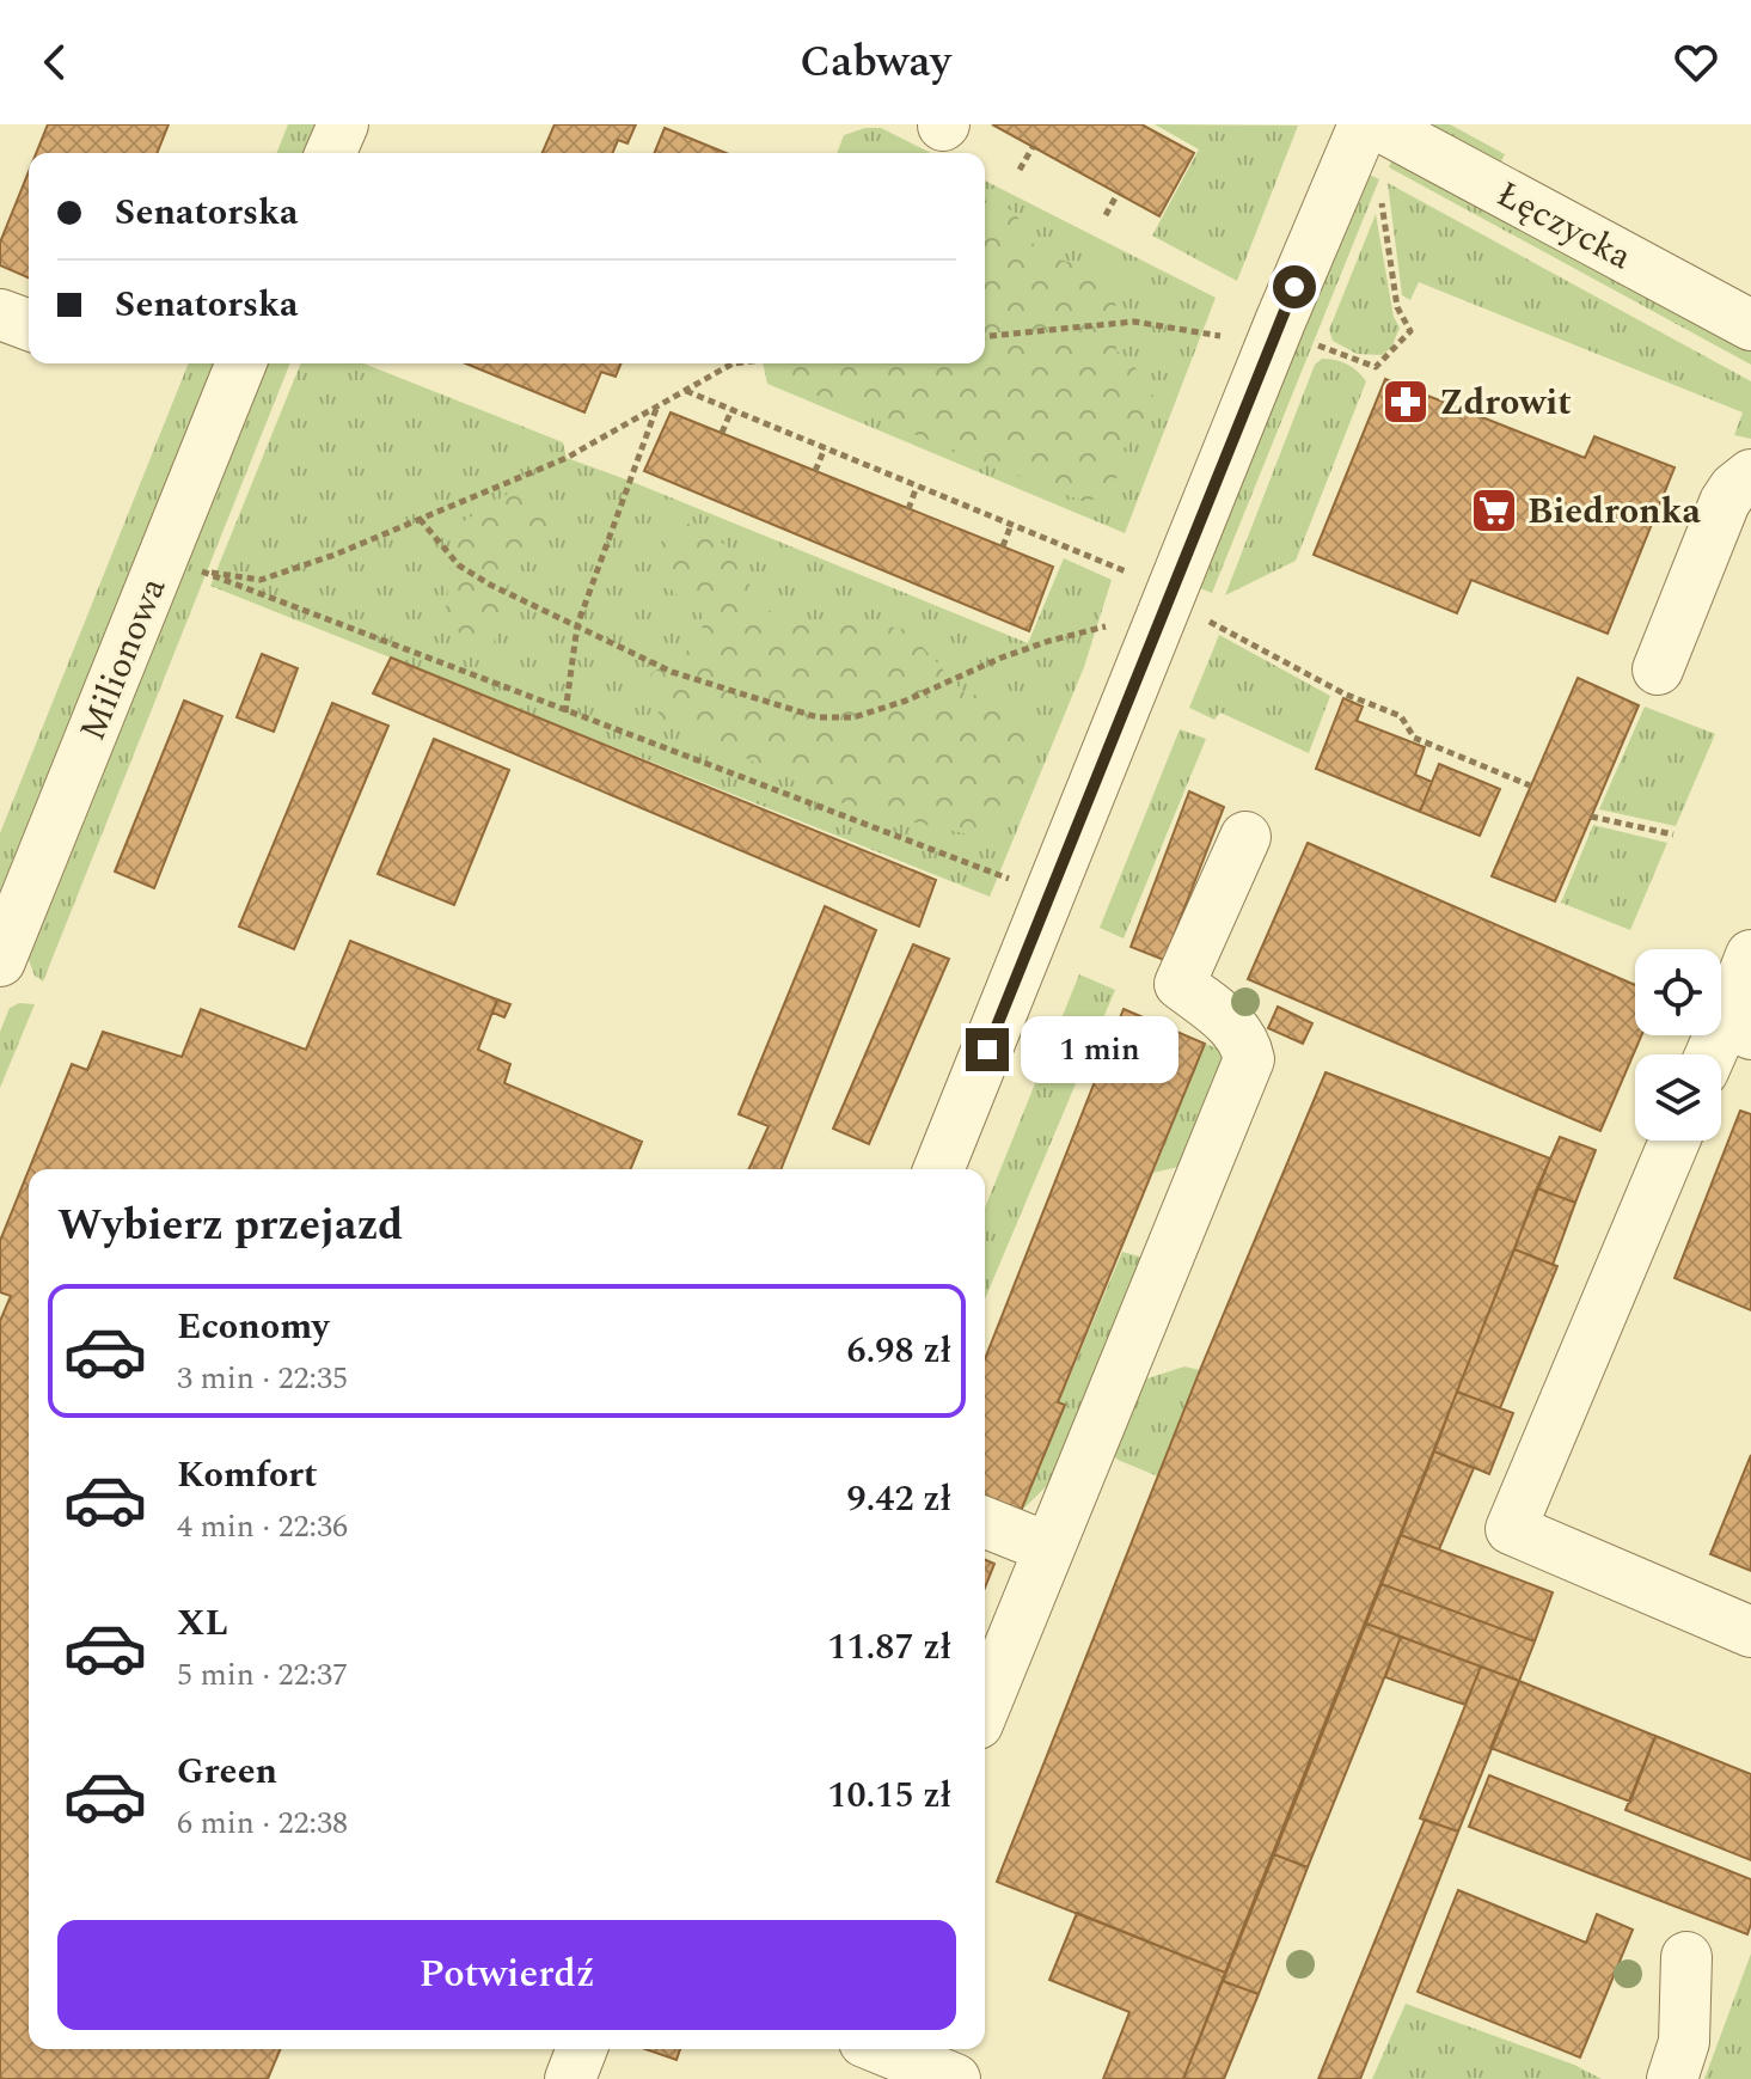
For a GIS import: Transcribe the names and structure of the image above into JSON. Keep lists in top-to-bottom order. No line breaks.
{"streets":{"street":["Łęczycka","Milionowa"]},"places":{"pharmacy":["Zdrowit"],"supermarket":["Biedronka"]},"page":{"header":"Cabway","banner":["Senatorska","Senatorska"],"bubble":"1 min","heading":"Wybierz przejazd","list":[{"name":"Economy","note":"3 min · 22:35","value":"6.98 zł"},{"name":"Komfort","note":"4 min · 22:36","value":"9.42 zł"},{"name":"XL","note":"5 min · 22:37","value":"11.87 zł"},{"name":"Green","note":"6 min · 22:38","value":"10.15 zł"}],"buttons":"Potwierdź"}}
